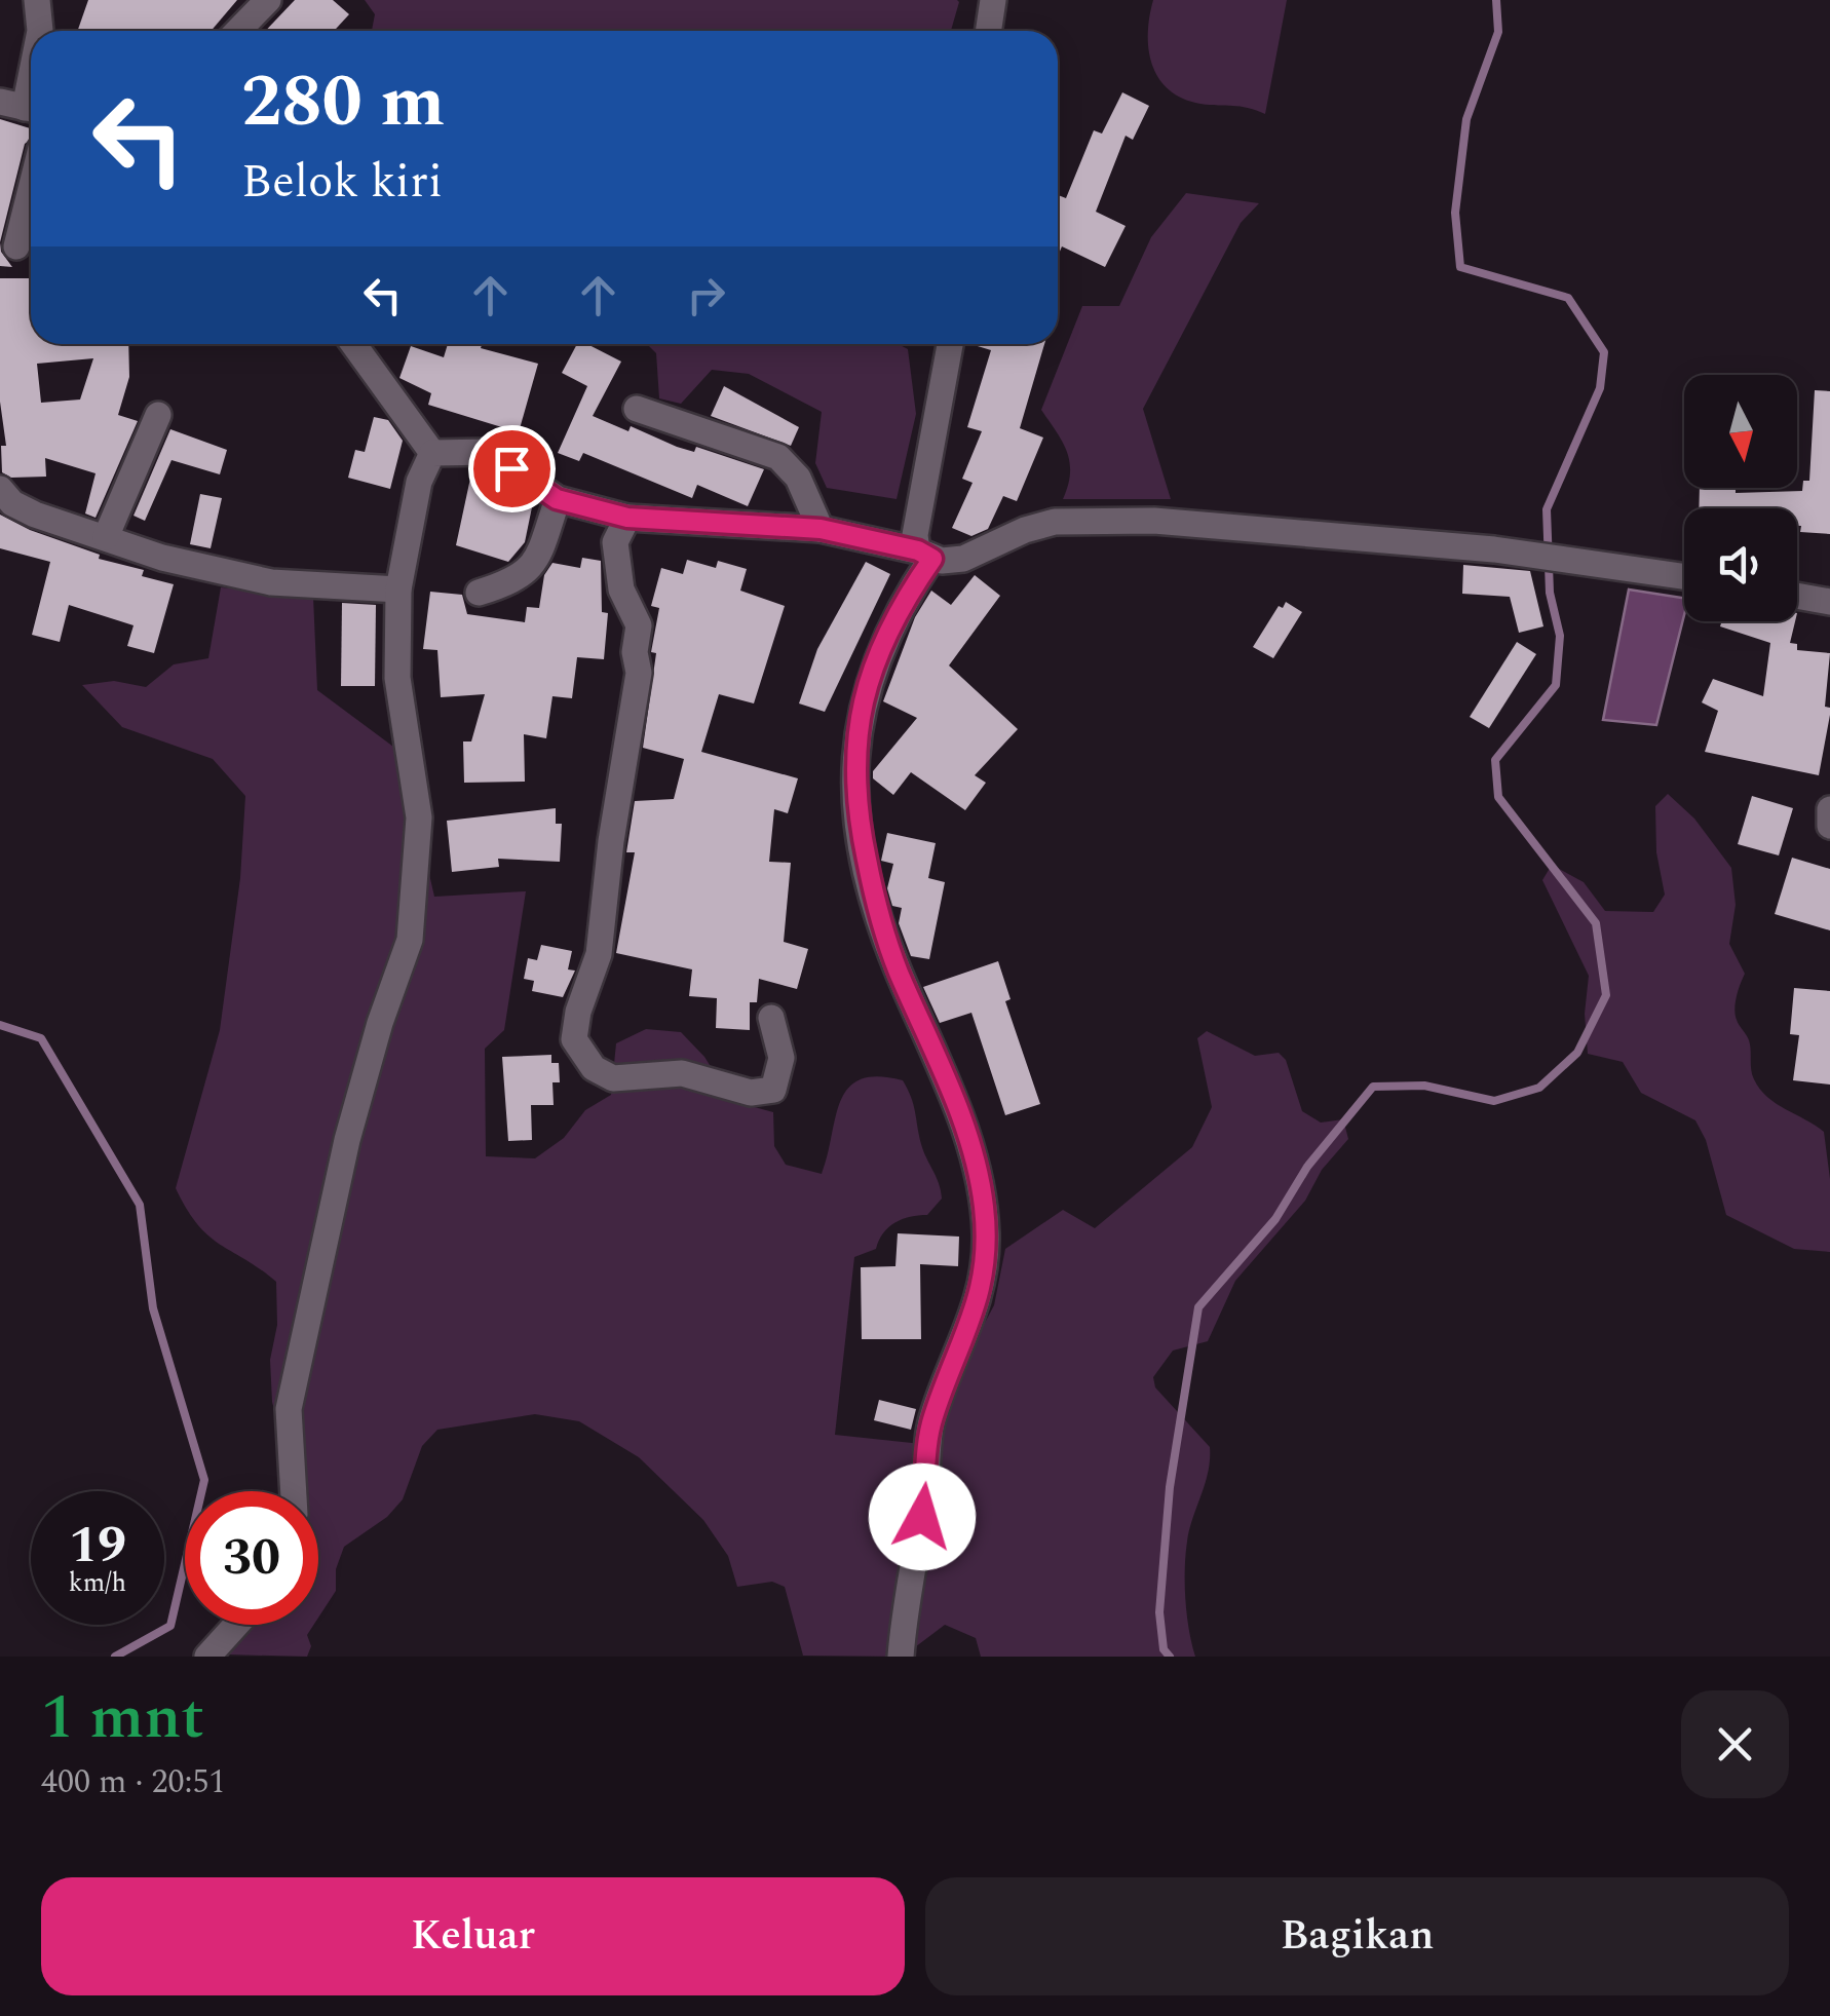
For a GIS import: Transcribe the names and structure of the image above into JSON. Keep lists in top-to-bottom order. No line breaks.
{"north":"bottom","page":{"turn":["280 m","Belok kiri"],"speed":"19 km/h","limit":"30","heading":["1 mnt","400 m · 20:51"],"buttons":["Keluar","Bagikan"]}}
